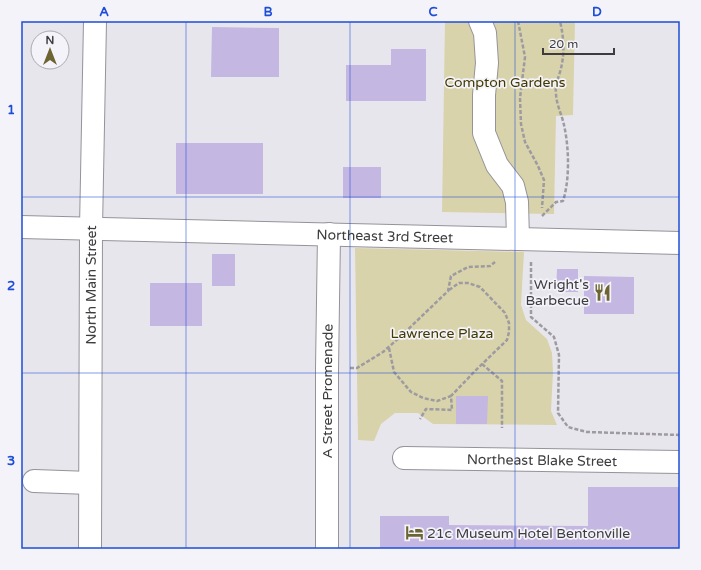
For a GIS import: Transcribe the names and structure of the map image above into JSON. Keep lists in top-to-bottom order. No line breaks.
{"streets":{"street":["Northeast 3rd Street","North Main Street","A Street Promenade","Northeast Blake Street"]},"crossings":[["Northeast 3rd Street","North Main Street"],["Northeast 3rd Street","A Street Promenade"]],"parks":["Compton Gardens","Lawrence Plaza"],"places":{"restaurant":["Wright's Barbecue"],"hotel":["21c Museum Hotel Bentonville"]},"scale_bar":"20 m","north":"top","grid":{"columns":["A","B","C","D"],"rows":["1","2","3"]}}
